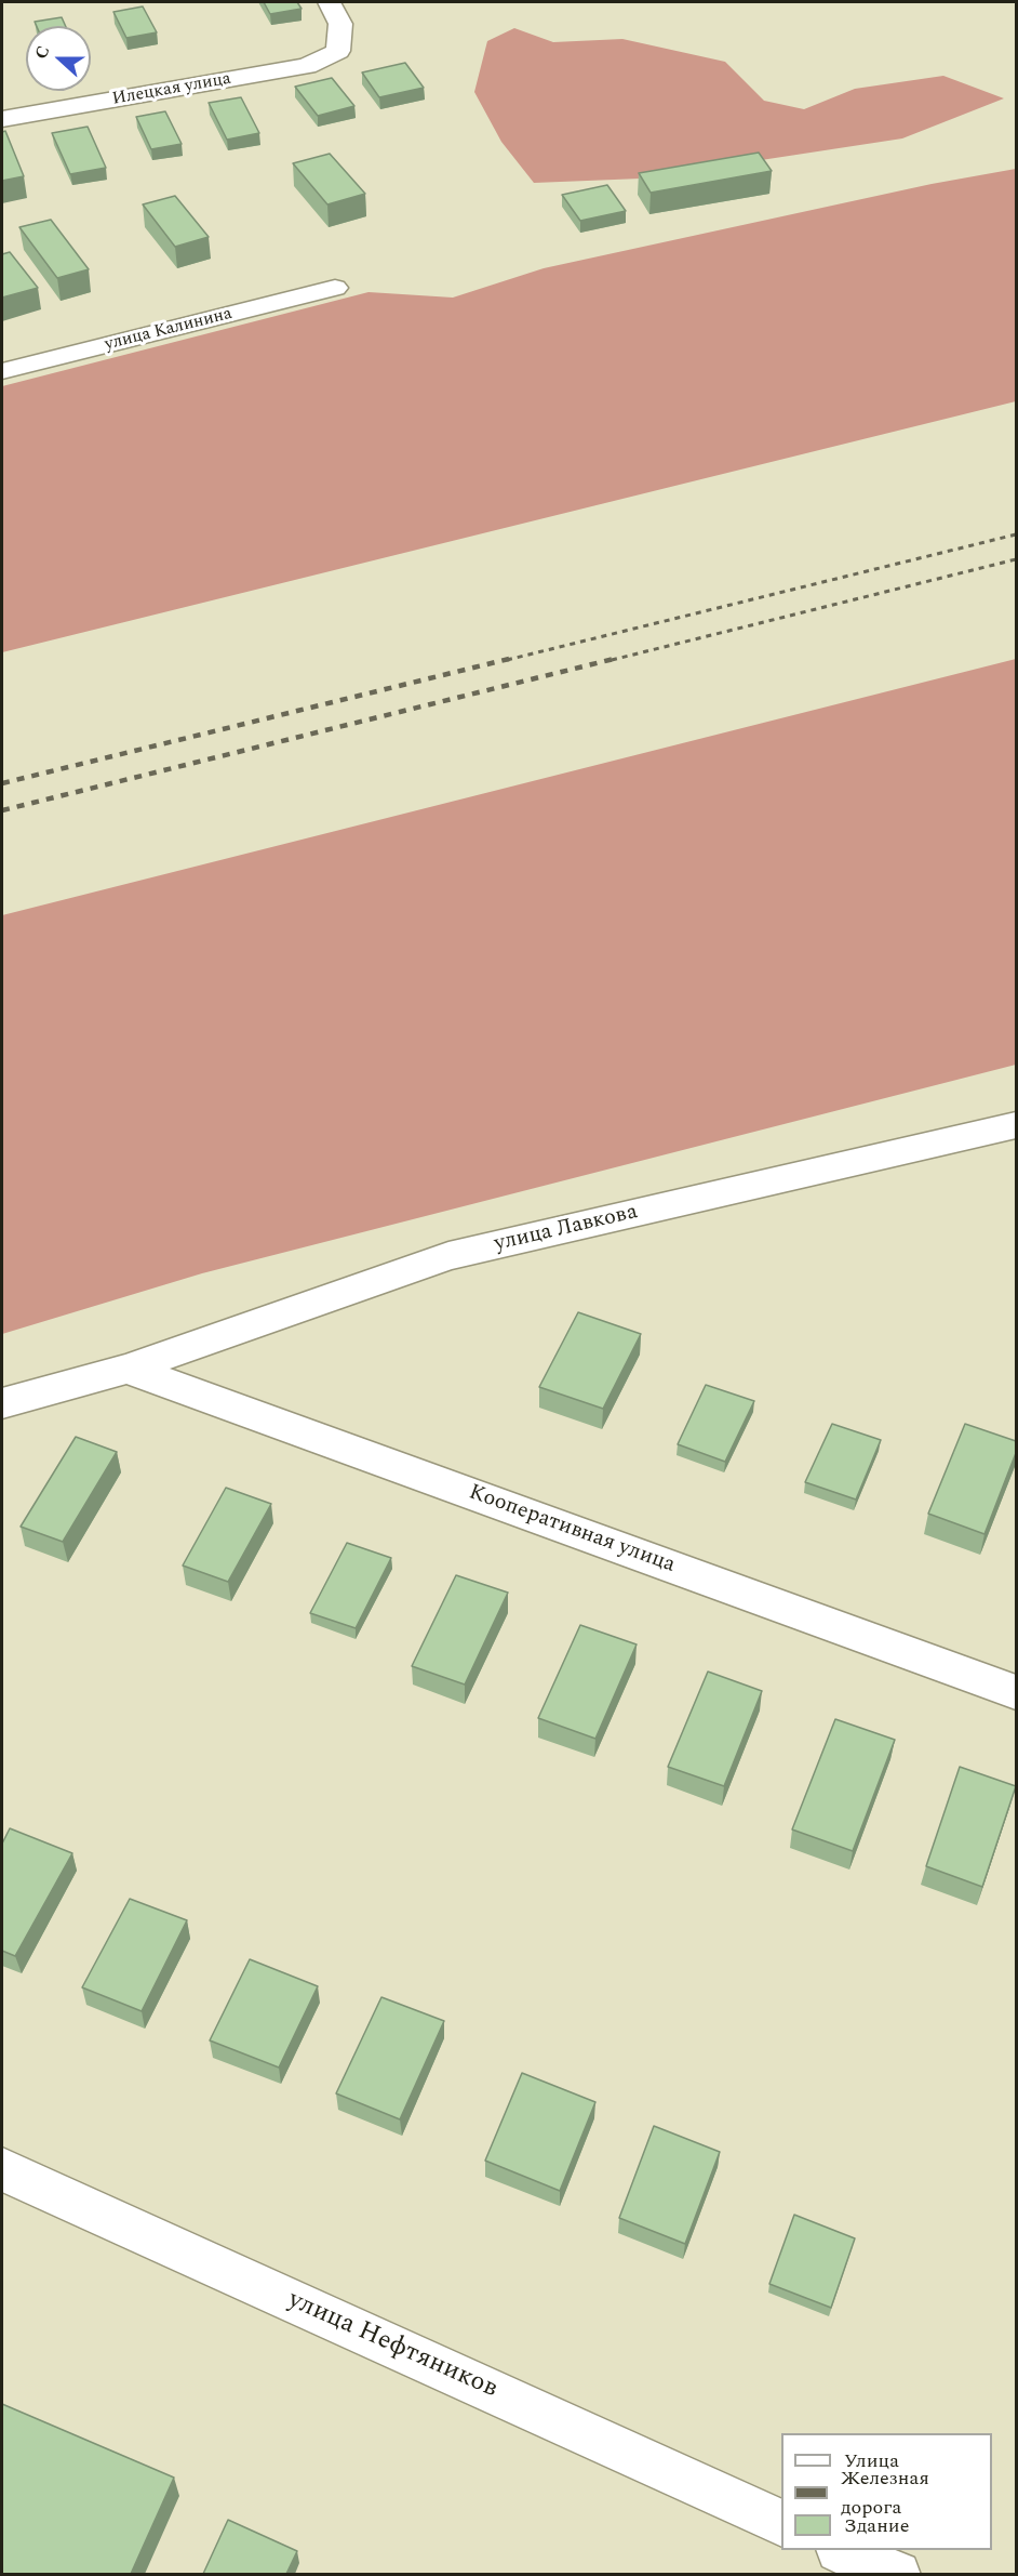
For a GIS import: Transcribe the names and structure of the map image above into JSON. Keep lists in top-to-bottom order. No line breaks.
{"streets":{"street":["Илецкая улица","улица Калинина","улица Лавкова","Кооперативная улица","улица Нефтяников"]},"crossings":[["улица Лавкова","Кооперативная улица"]],"legend":["Улица","Железная дорога","Здание"],"north":"left"}
